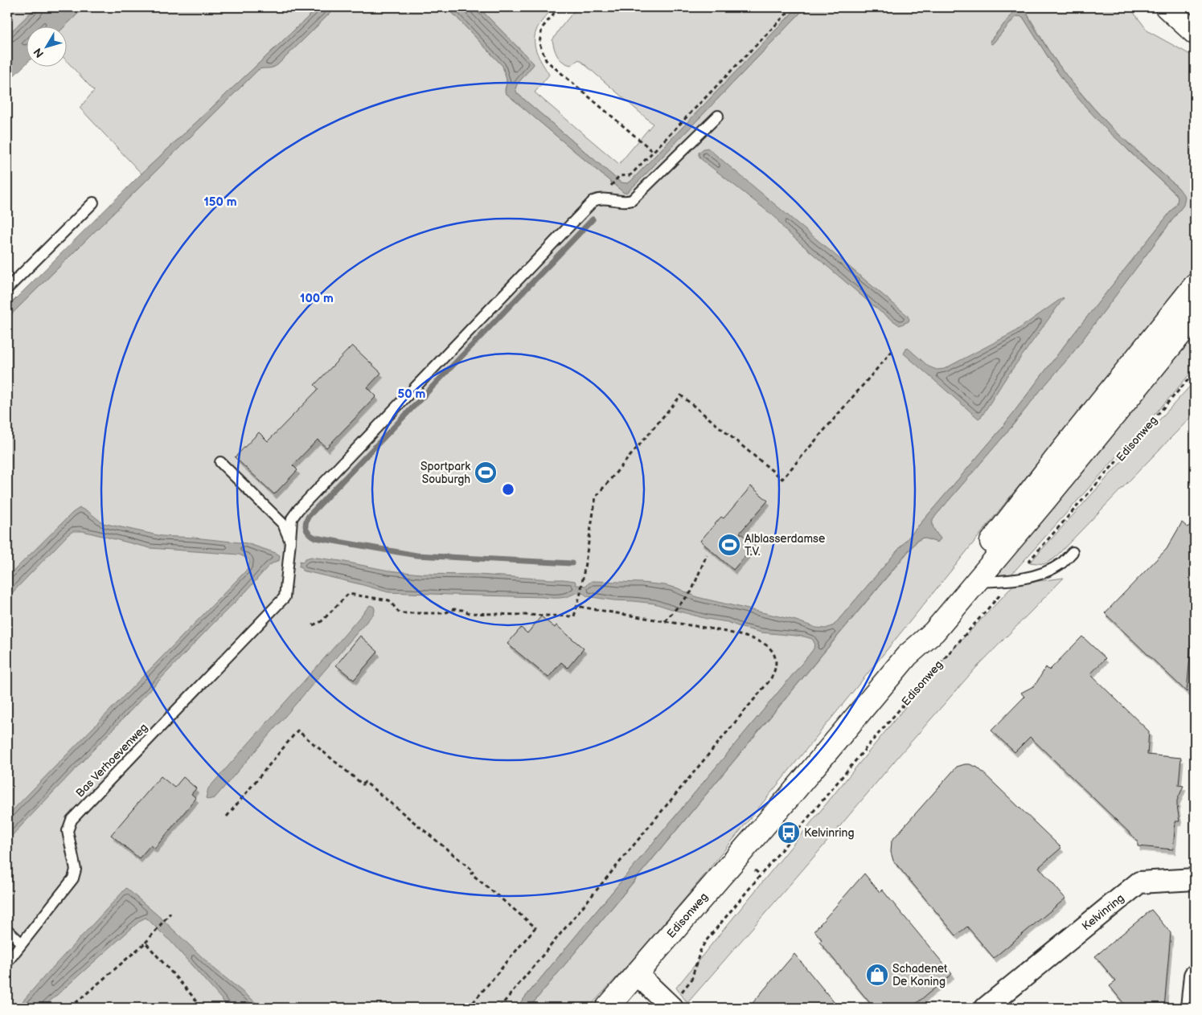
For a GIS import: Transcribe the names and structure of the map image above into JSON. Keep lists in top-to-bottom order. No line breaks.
{"streets":{"main road":["Edisonweg"],"street":["Kelvinring"],"lane":["Bas Verhoevenweg"]},"places":{"sports":["Sportpark Souburgh","Alblasserdamse T.V."],"bus stop":["Kelvinring"],"shop":["Schadenet De Koning"]},"north":"bottom left","rings":["150 m","100 m","50 m"]}
